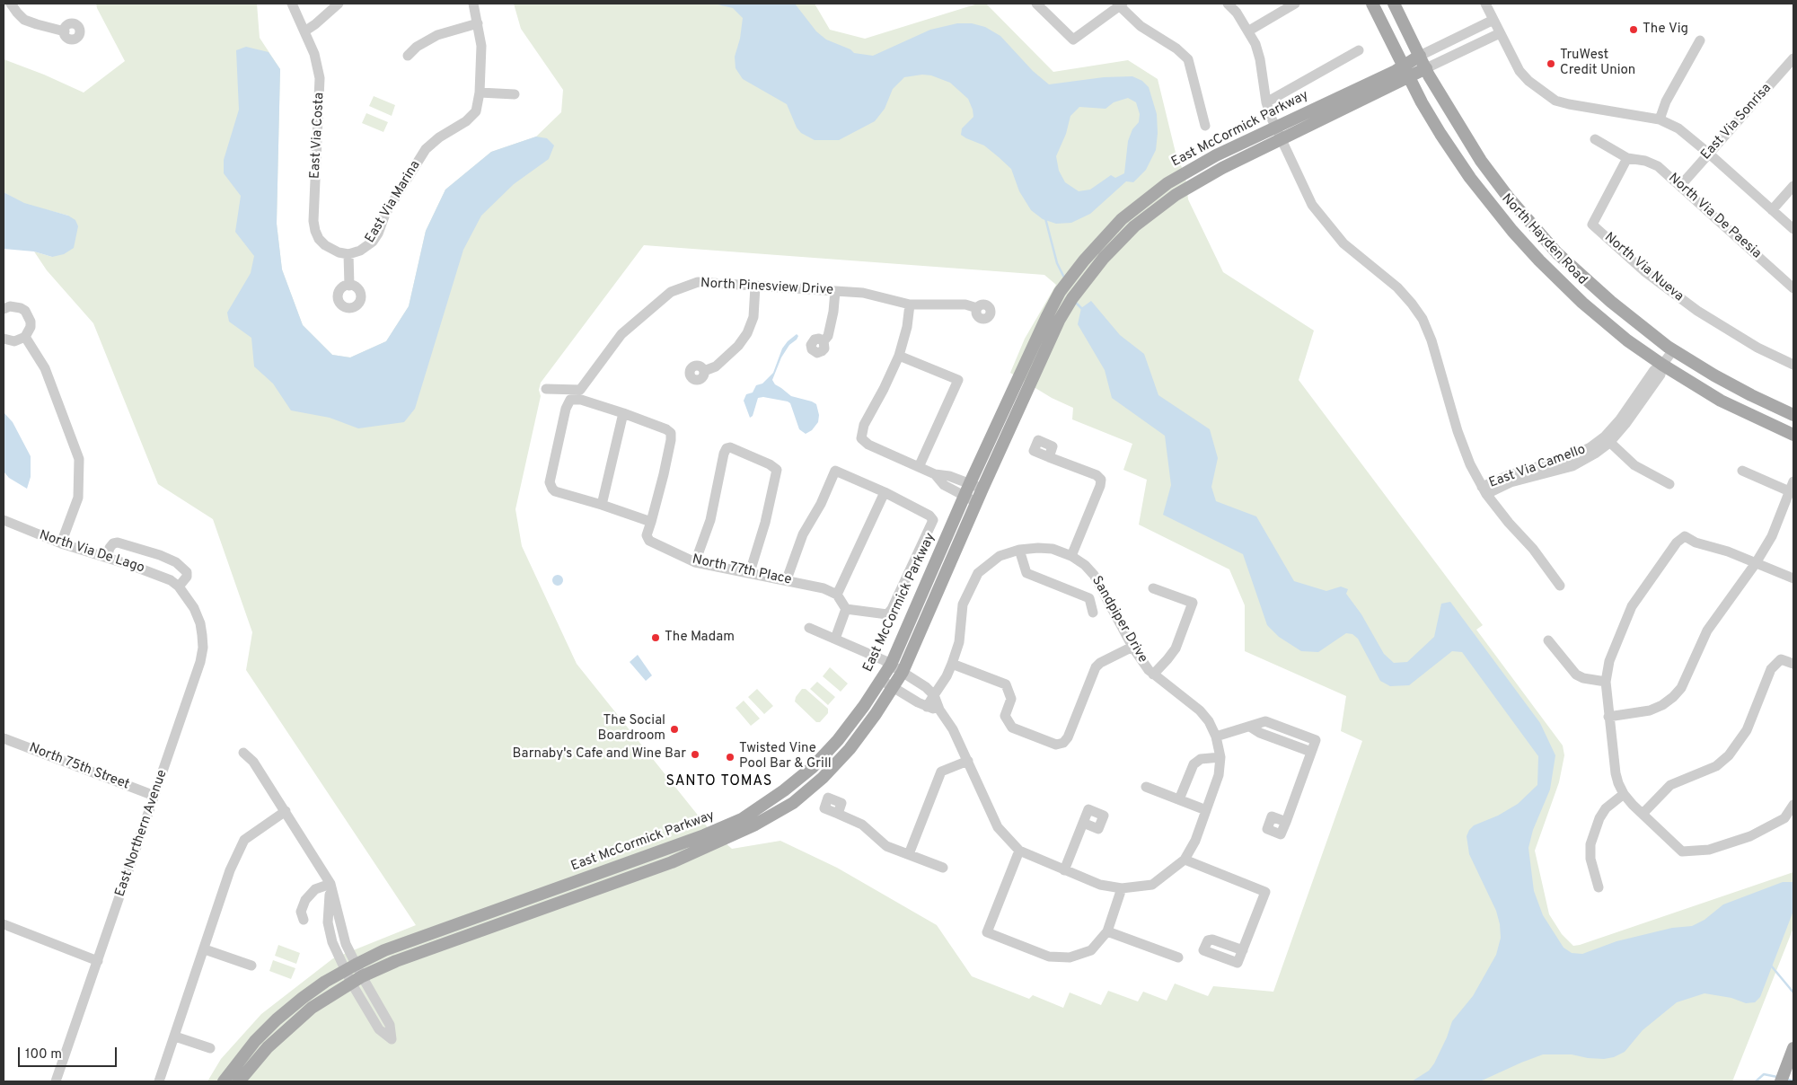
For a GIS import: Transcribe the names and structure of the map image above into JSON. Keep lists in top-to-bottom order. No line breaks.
{"streets":{"main road":["East McCormick Parkway","North Hayden Road"],"street":["East Via Sonrisa","East Via Costa","East Via Marina","North Via De Paesia","North Via Nueva","North Pinesview Drive","East Via Camello","North Via De Lago","North 77th Place","Sandpiper Drive","North 75th Street","East Northern Avenue"]},"crossings":[["East Via Sonrisa","North Via De Paesia"],["East McCormick Parkway","North Hayden Road"],["East McCormick Parkway","Sandpiper Drive"],["East Via Costa","East Via Marina"],["North Via De Paesia","North Via Nueva"],["North Hayden Road","East Via Camello"],["North Via De Lago","East Northern Avenue"],["North 75th Street","East Northern Avenue"]],"districts":["SANTO TOMAS"],"places":["The Vig","TruWest Credit Union","The Madam","The Social Boardroom","Barnaby's Cafe and Wine Bar","Twisted Vine Pool Bar & Grill"],"scale_bar":"100 m"}
